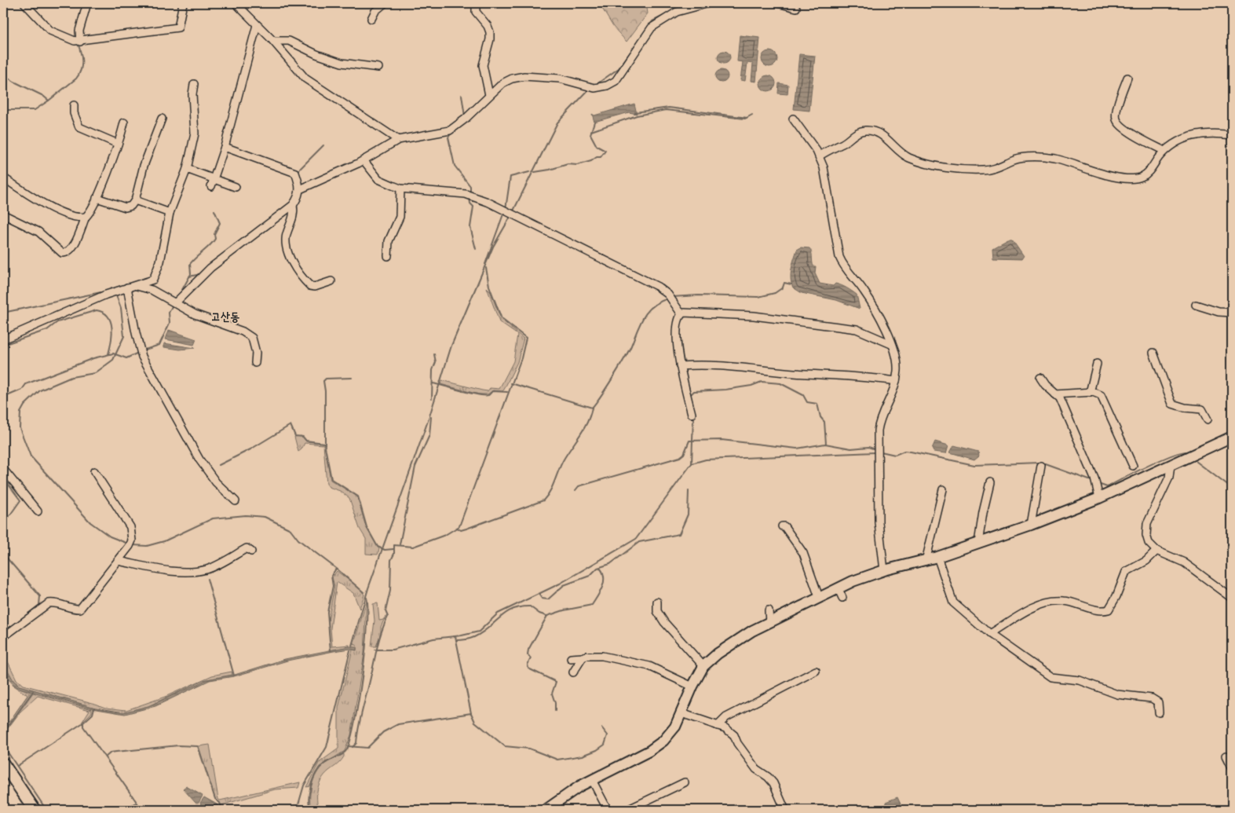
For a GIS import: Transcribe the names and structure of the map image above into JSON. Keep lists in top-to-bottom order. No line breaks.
{"districts":["고산동"]}
